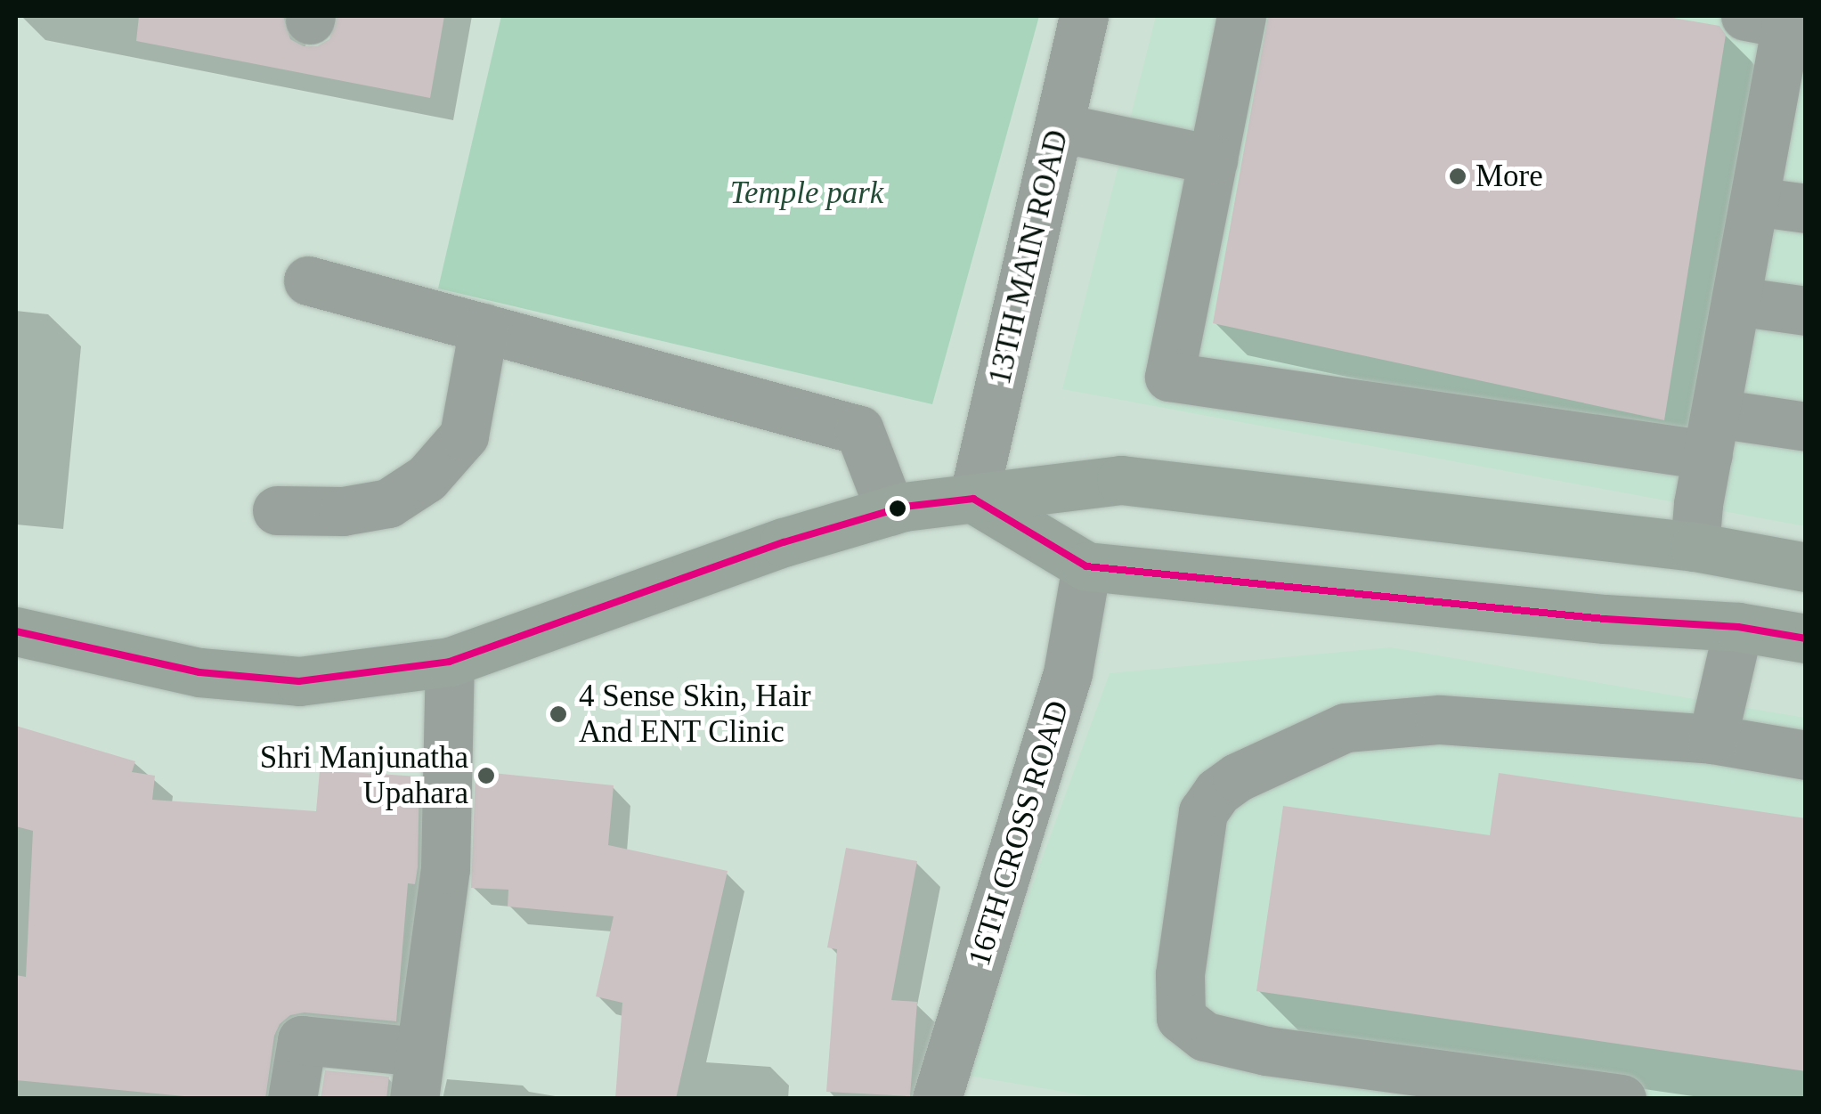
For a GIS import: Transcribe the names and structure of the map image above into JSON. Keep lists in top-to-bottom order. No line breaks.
{"streets":{"street":["13TH MAIN ROAD","16TH CROSS ROAD"]},"parks":["Temple park"],"places":["More","4 Sense Skin, Hair And ENT Clinic","Shri Manjunatha Upahara"]}
